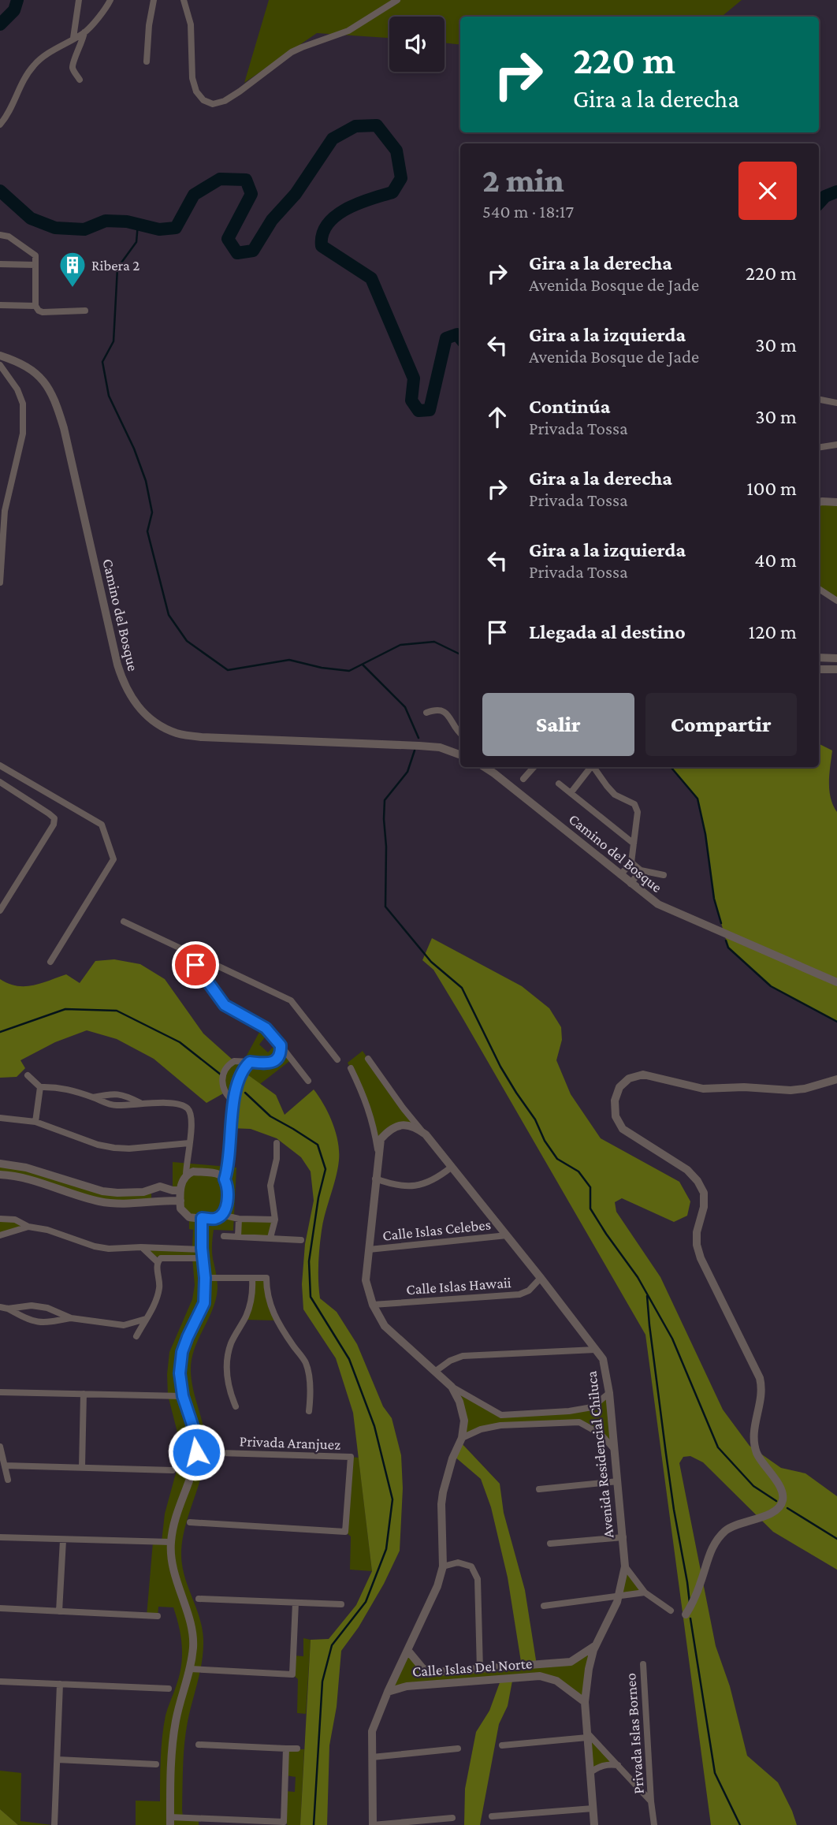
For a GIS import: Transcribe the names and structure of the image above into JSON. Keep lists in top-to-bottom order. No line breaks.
{"streets":{"street":["Camino del Bosque","Calle Islas Celebes","Calle Islas Hawaii","Privada Aranjuez","Avenida Residencial Chiluca","Calle Islas Del Norte","Privada Islas Borneo"]},"crossings":[["Calle Islas Celebes","Avenida Residencial Chiluca"],["Calle Islas Hawaii","Avenida Residencial Chiluca"],["Avenida Residencial Chiluca","Calle Islas Del Norte"],["Avenida Residencial Chiluca","Privada Islas Borneo"]],"places":{"building":["Ribera 2"]},"page":{"turn":["220 m","Gira a la derecha"],"heading":["2 min","540 m · 18:17"],"list":[{"name":"Gira a la derecha","note":"Avenida Bosque de Jade","value":"220 m"},{"name":"Gira a la izquierda","note":"Avenida Bosque de Jade","value":"30 m"},{"name":"Continúa","note":"Privada Tossa","value":"30 m"},{"name":"Gira a la derecha","note":"Privada Tossa","value":"100 m"},{"name":"Gira a la izquierda","note":"Privada Tossa","value":"40 m"},{"name":"Llegada al destino","value":"120 m"}],"buttons":["Salir","Compartir"]}}
